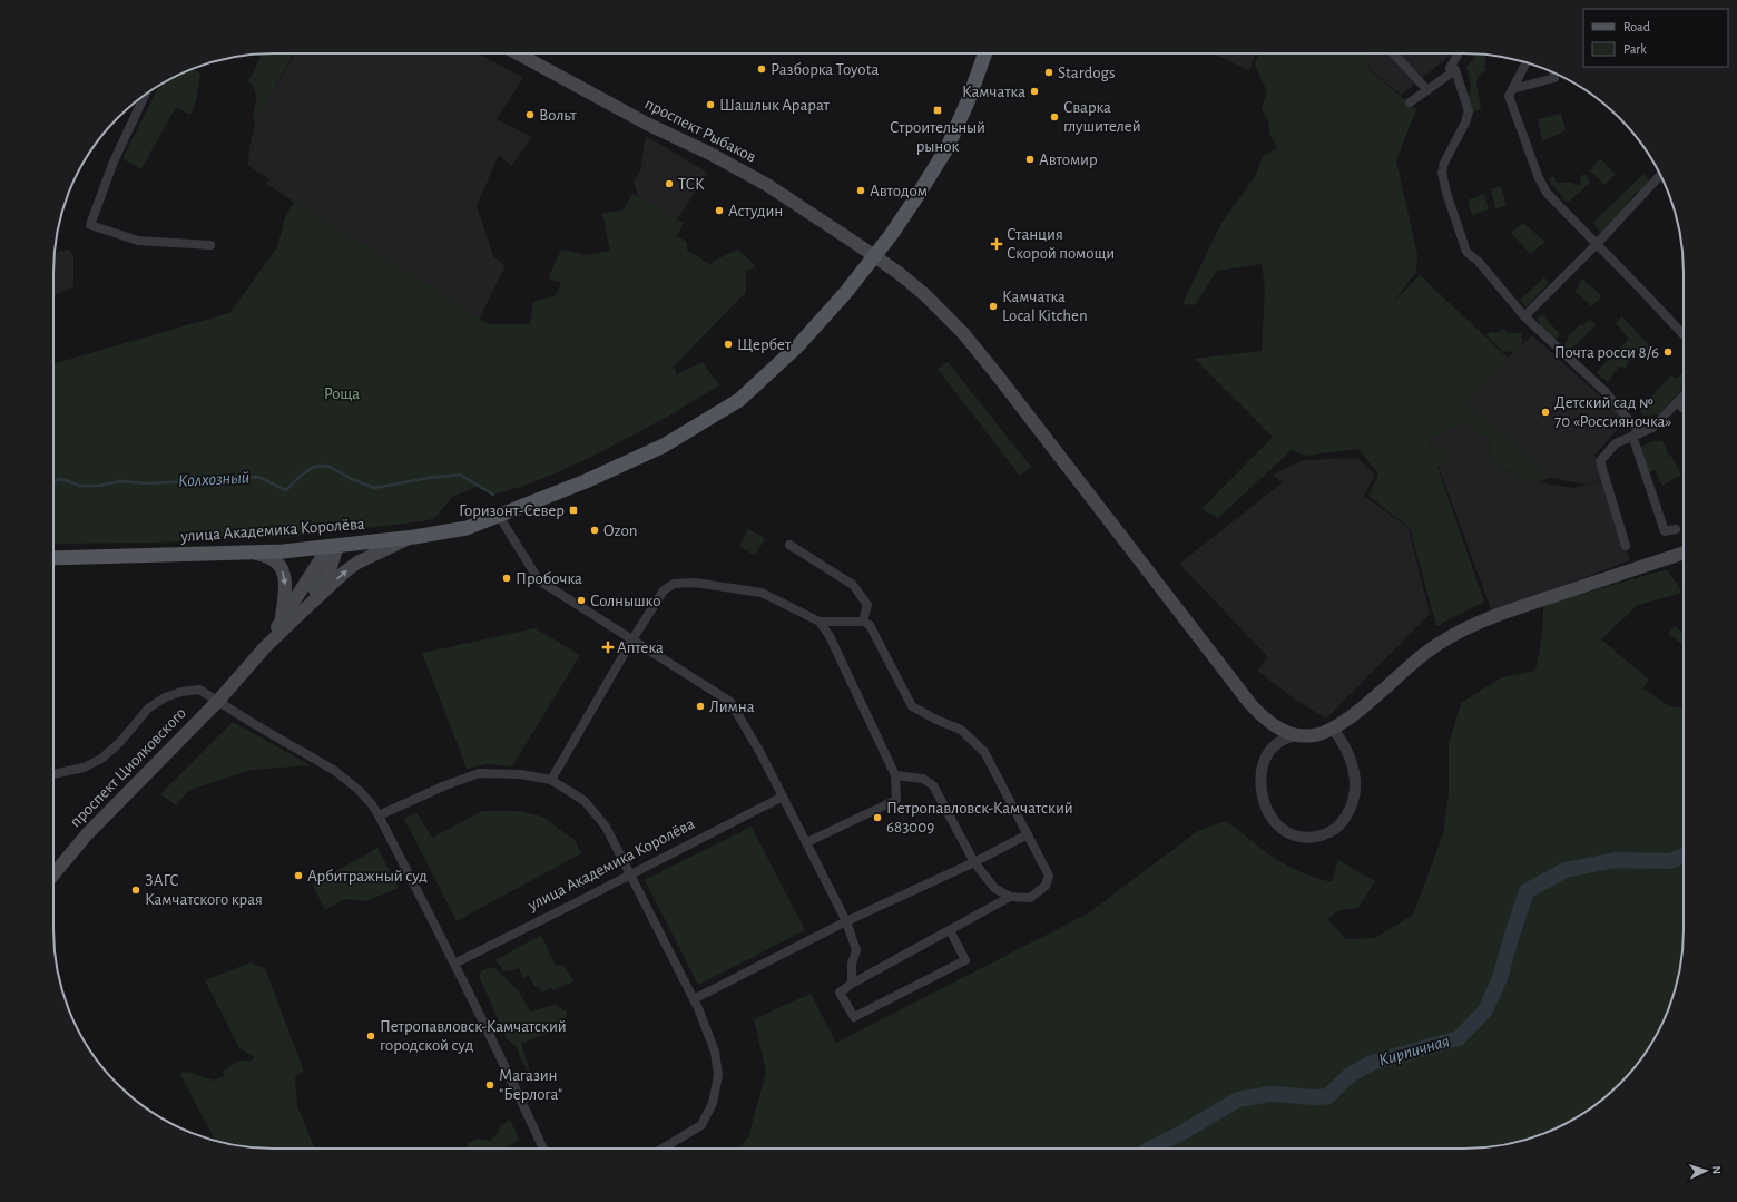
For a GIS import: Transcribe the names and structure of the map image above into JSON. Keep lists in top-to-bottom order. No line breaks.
{"streets":{"main road":["проспект Рыбаков","улица Академика Королёва","проспект Циолковского"]},"crossings":[["проспект Рыбаков","улица Академика Королёва"],["улица Академика Королёва","проспект Циолковского"]],"water":["Колхозный","Кирпичная"],"parks":["Роща"],"places":{"other":["Разборка Toyota","Stardogs","Камчатка","Шашлык Арарат","Вольт","Сварка глушителей","Автомир","ТСК","Автодом","Астудин","Камчатка Local Kitchen","Щербет","Почта росси 8/6","Детский сад № 70 «Россияночка»","Ozon","Пробочка","Солнышко","Лимна","Петропавловск-Камчатский 683009","Арбитражный суд","ЗАГС Камчатского края","Петропавловск-Камчатский городской суд","Магазин \"Берлога\""],"transit":["Строительный рынок","Горизонт-Север"],"health":["Станция Скорой помощи","Аптека"]},"legend":["Road","Park"],"north":"right"}
